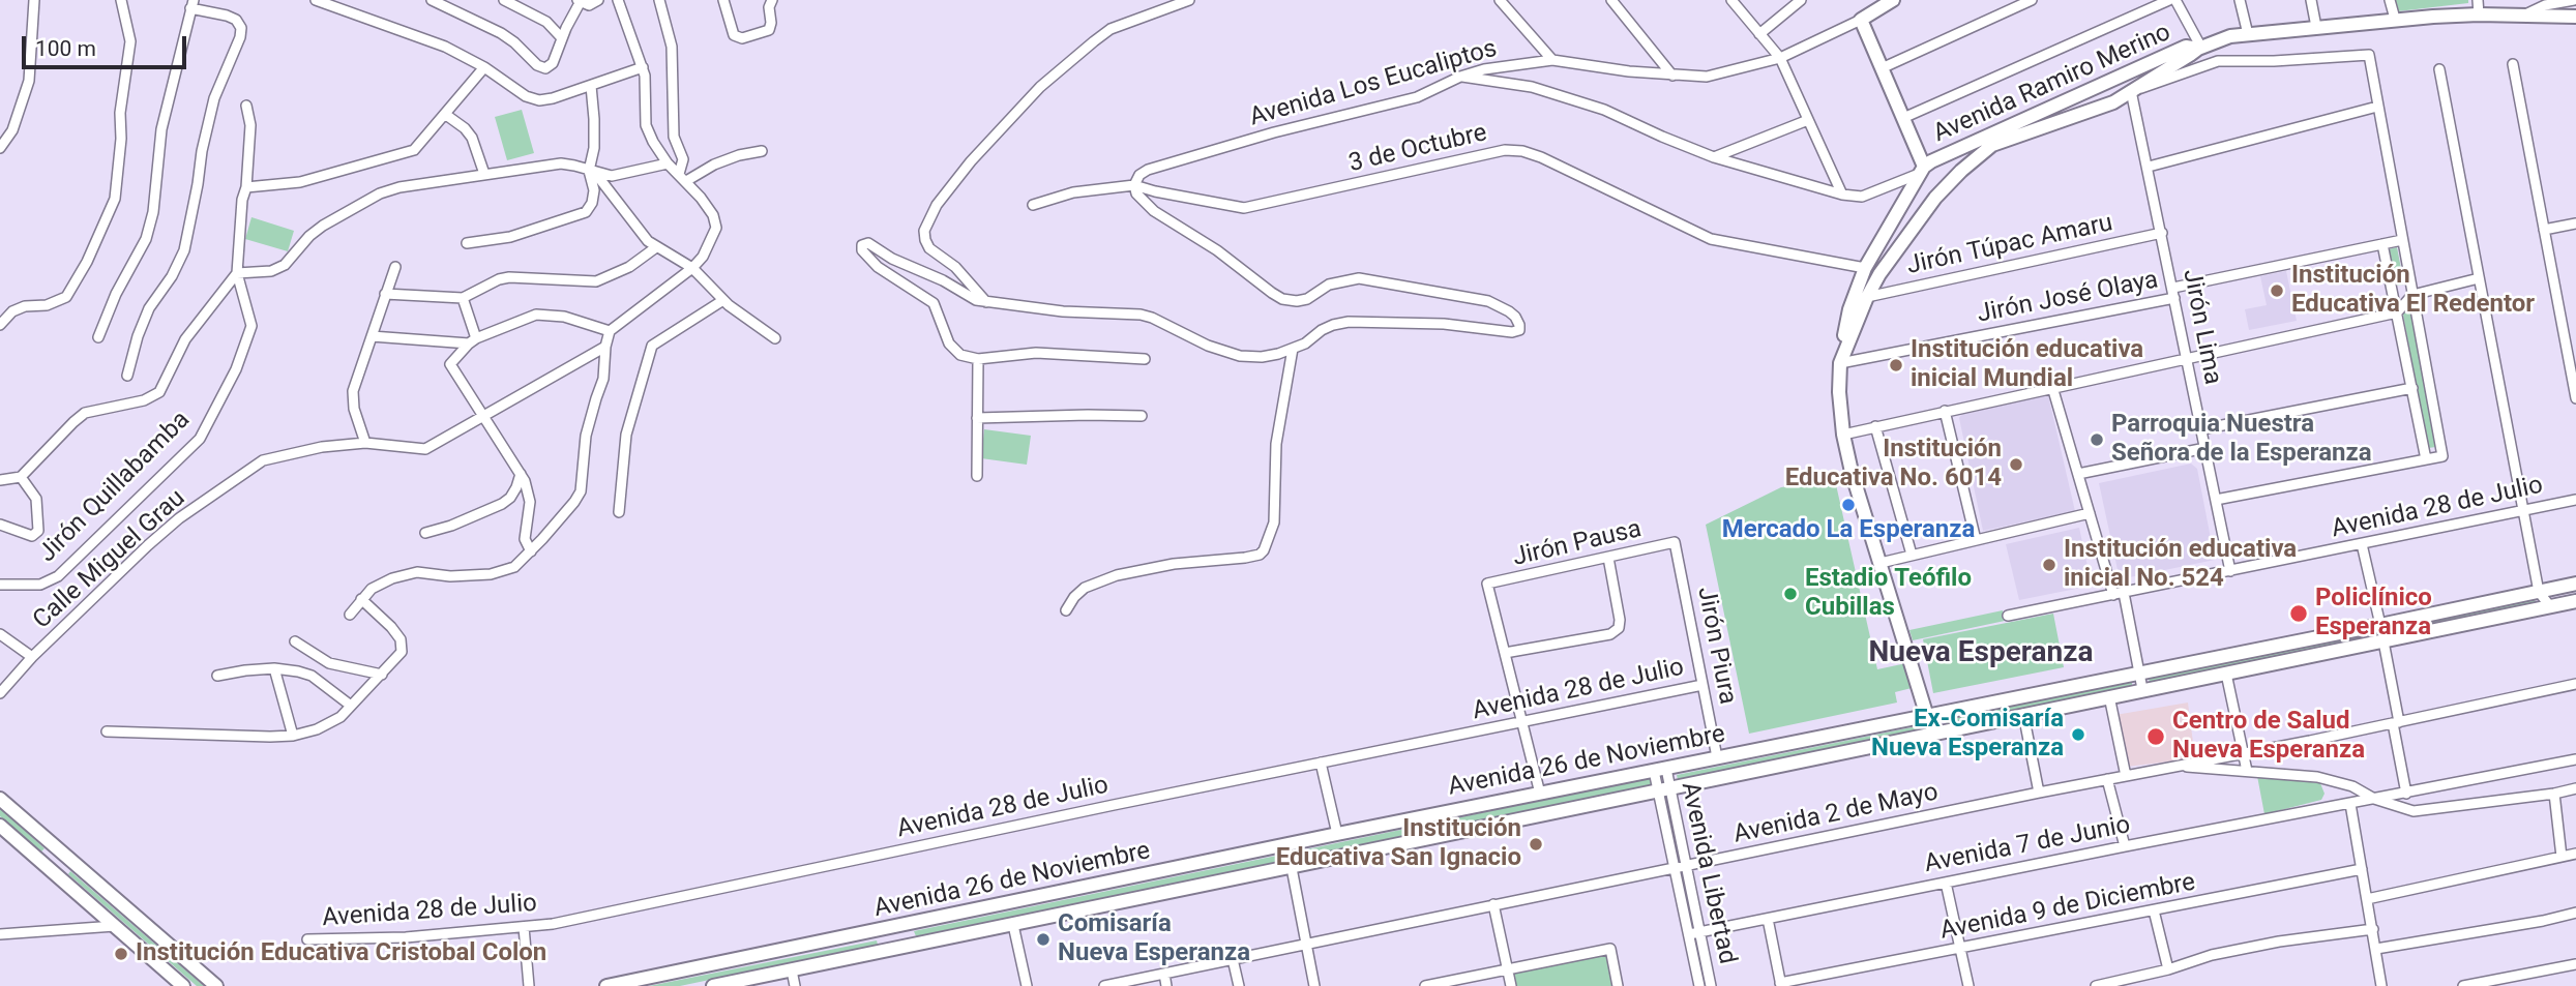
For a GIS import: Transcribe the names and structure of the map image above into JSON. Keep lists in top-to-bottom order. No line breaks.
{"streets":{"main road":["Avenida Ramiro Merino","Avenida 26 de Noviembre"],"street":["Avenida Los Eucaliptos","3 de Octubre","Jirón Túpac Amaru","Jirón José Olaya","Jirón Lima","Jirón Quillabamba","Avenida 28 de Julio","Jirón Pausa","Calle Miguel Grau","Jirón Piura","Avenida 2 de Mayo","Avenida 7 de Junio","Avenida Libertad","Avenida 9 de Diciembre"]},"crossings":[["Avenida Los Eucaliptos","3 de Octubre"],["Avenida Ramiro Merino","3 de Octubre"],["Avenida Ramiro Merino","Jirón Túpac Amaru"],["Avenida Ramiro Merino","Jirón José Olaya"],["Avenida Ramiro Merino","Jirón Lima"],["Avenida Ramiro Merino","Avenida 26 de Noviembre"],["Jirón Túpac Amaru","Jirón Lima"],["Jirón José Olaya","Jirón Lima"],["Jirón Lima","Avenida 28 de Julio"],["Avenida 28 de Julio","Jirón Piura"],["Jirón Pausa","Jirón Piura"],["Jirón Piura","Avenida 26 de Noviembre"],["Avenida 26 de Noviembre","Avenida Libertad"],["Avenida 2 de Mayo","Avenida Libertad"],["Avenida 7 de Junio","Avenida Libertad"]],"districts":["Nueva Esperanza"],"places":["Institución Educativa El Redentor","Institución educativa inicial Mundial","Parroquia Nuestra Señora de la Esperanza","Institución Educativa No. 6014","Mercado La Esperanza","Institución educativa inicial No. 524","Estadio Teófilo Cubillas","Policlínico Esperanza","Ex-Comisaría Nueva Esperanza","Centro de Salud Nueva Esperanza","Institución Educativa San Ignacio","Comisaría Nueva Esperanza","Institución Educativa Cristobal Colon"],"scale_bar":"100 m"}
